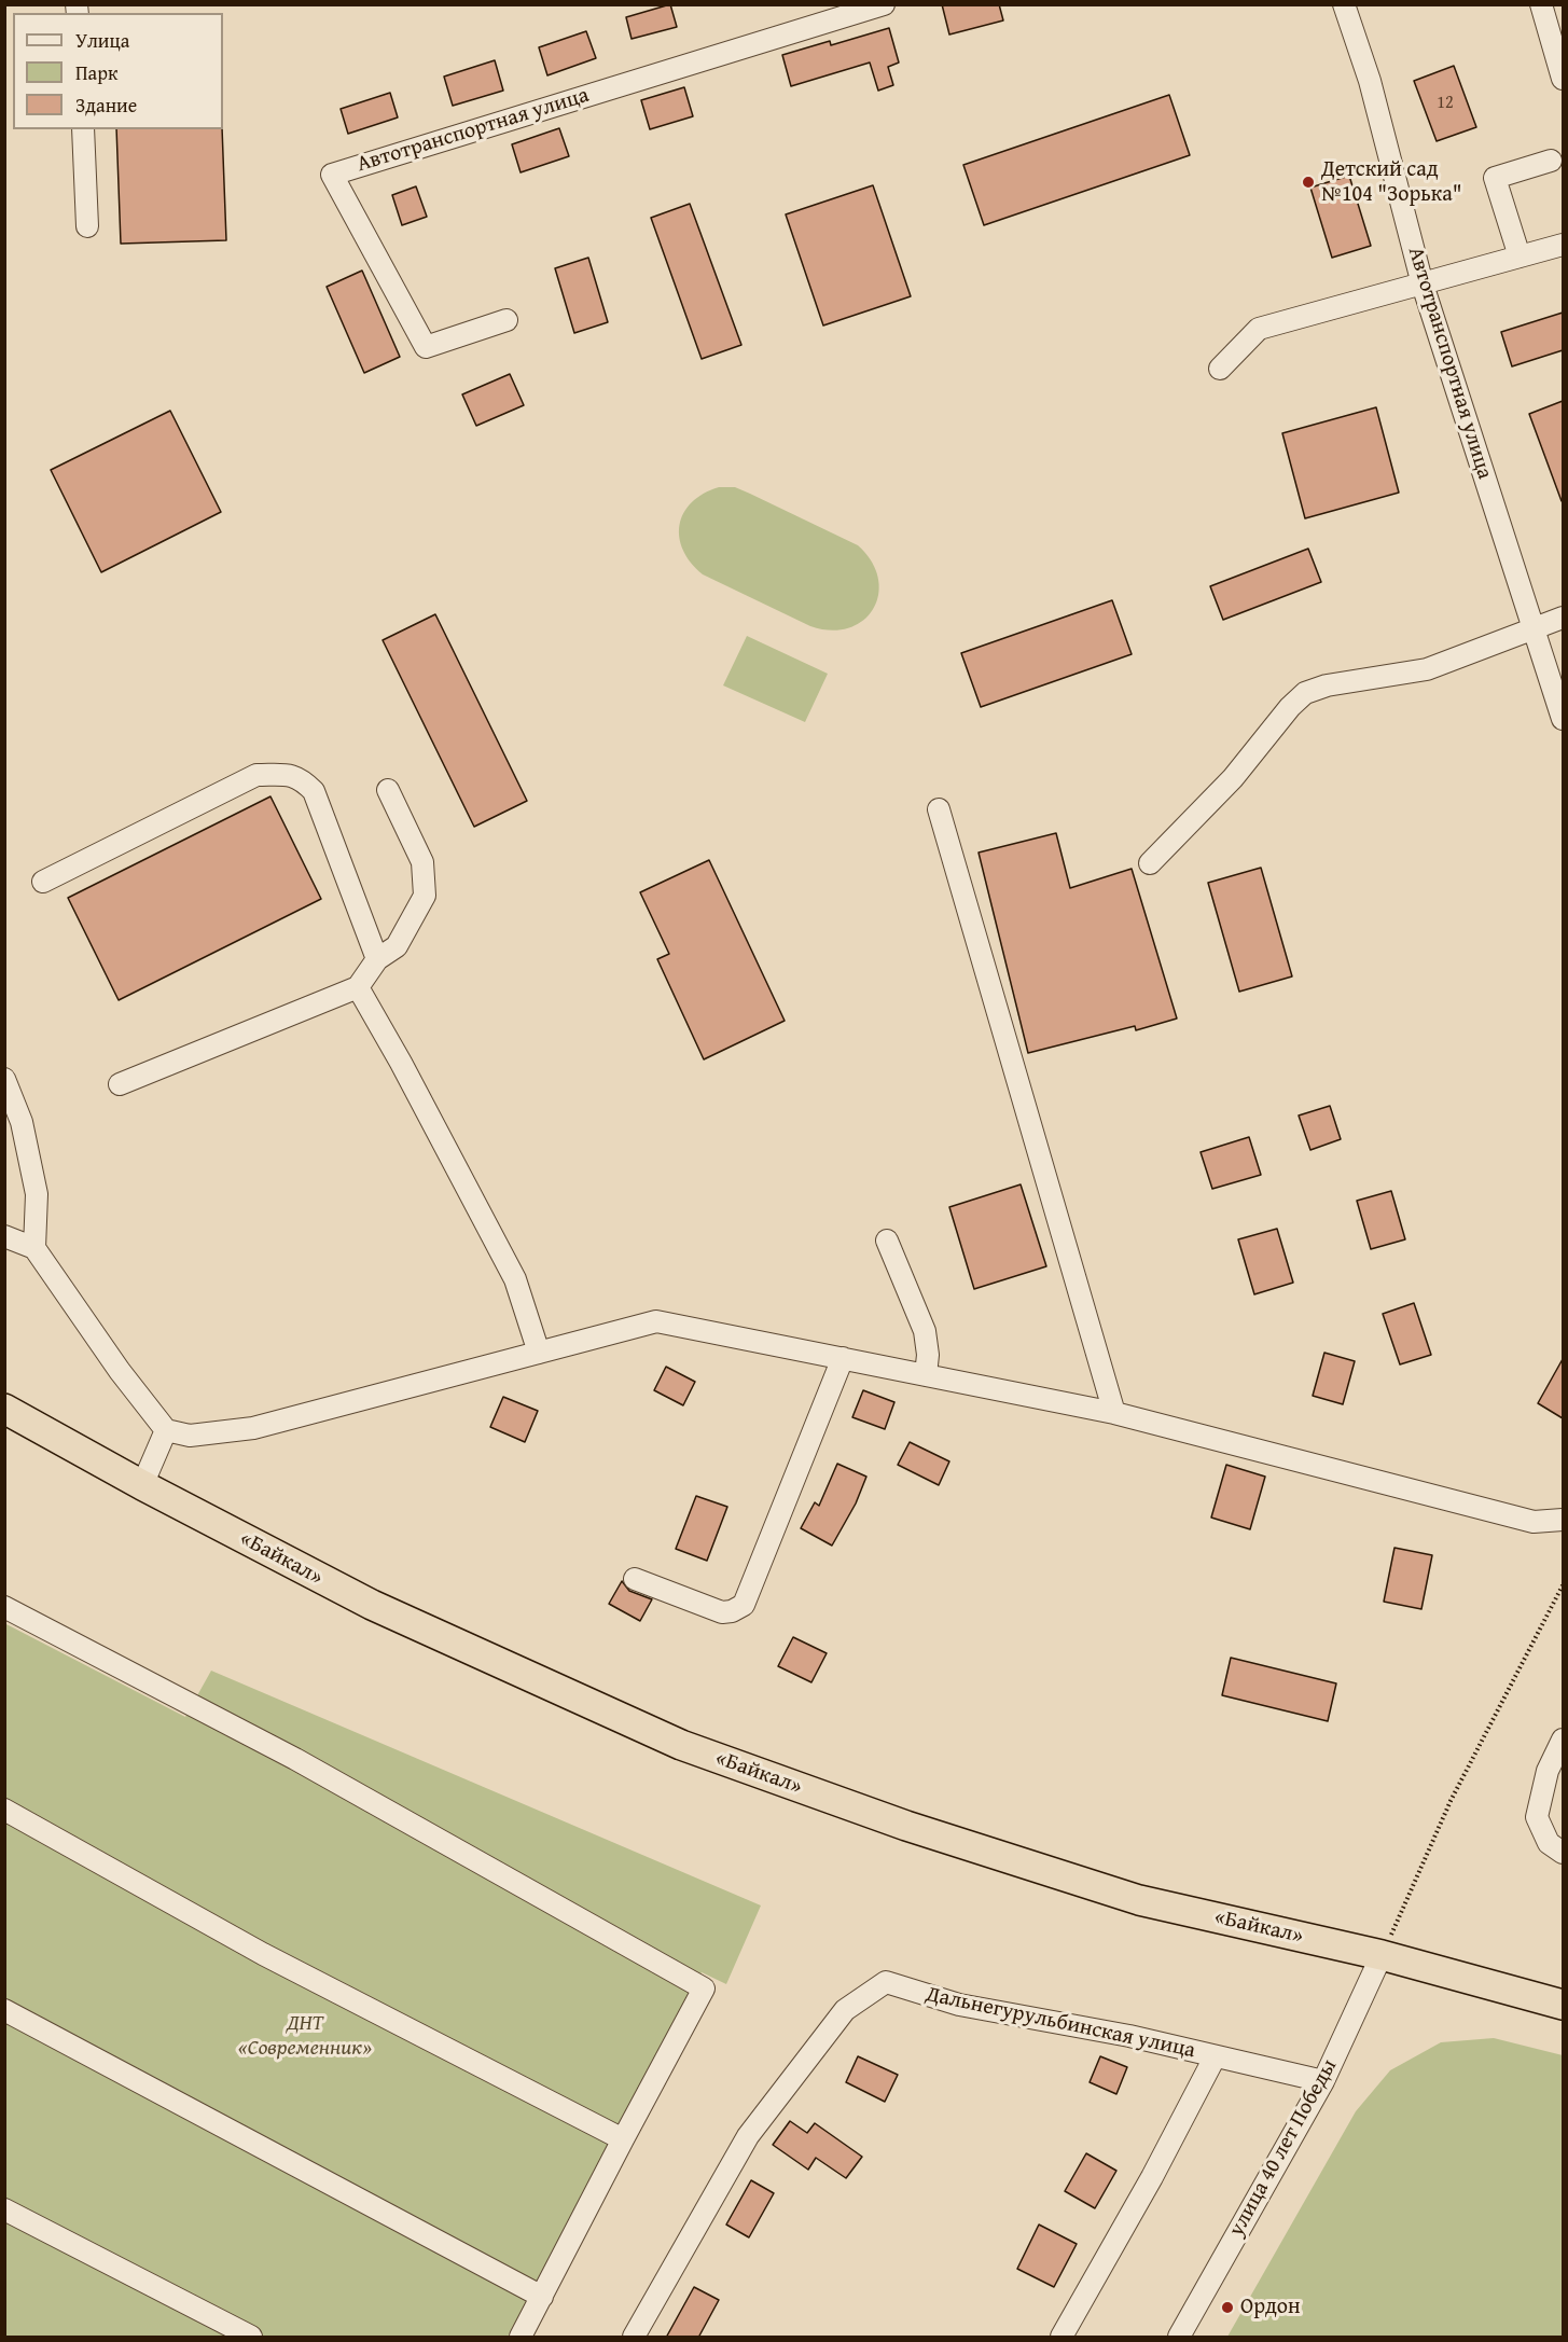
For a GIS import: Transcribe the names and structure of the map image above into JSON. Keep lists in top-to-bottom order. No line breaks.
{"streets":{"highway":["«Байкал»"],"street":["Автотранспортная улица","Дальнегурульбинская улица","улица 40 лет Победы"]},"crossings":[["«Байкал»","улица 40 лет Победы"],["Дальнегурульбинская улица","улица 40 лет Победы"]],"parks":["ДНТ «Современник»"],"places":["Детский сад №104 \"Зорька\"","Ордон"],"house_numbers":["12"],"legend":["Улица","Парк","Здание"]}
